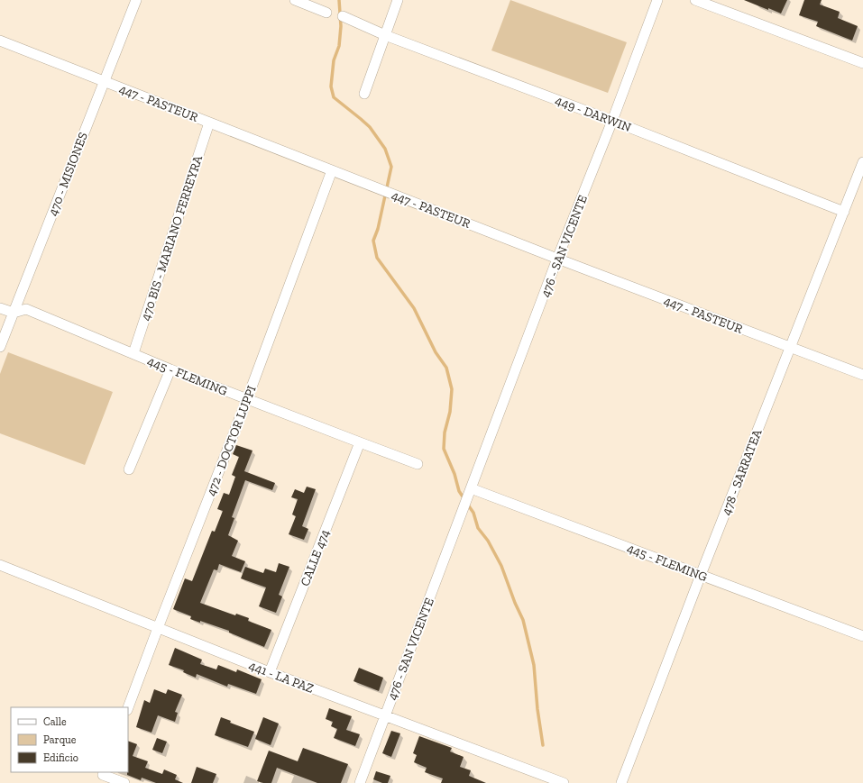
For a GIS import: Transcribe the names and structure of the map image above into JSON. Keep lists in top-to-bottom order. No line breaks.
{"streets":{"street":["447 - PASTEUR","449 - DARWIN","470 - MISIONES","470 BIS - MARIANO FERREYRA","476 - SAN VICENTE","445 - FLEMING","472 - DOCTOR LUPPI","478 - SARRATEA","CALLE 474","441 - LA PAZ"]},"crossings":[["447 - PASTEUR","470 - MISIONES"],["447 - PASTEUR","470 BIS - MARIANO FERREYRA"],["447 - PASTEUR","476 - SAN VICENTE"],["447 - PASTEUR","472 - DOCTOR LUPPI"],["447 - PASTEUR","478 - SARRATEA"],["449 - DARWIN","476 - SAN VICENTE"],["449 - DARWIN","478 - SARRATEA"],["470 - MISIONES","445 - FLEMING"],["470 BIS - MARIANO FERREYRA","445 - FLEMING"],["476 - SAN VICENTE","445 - FLEMING"],["476 - SAN VICENTE","441 - LA PAZ"],["445 - FLEMING","472 - DOCTOR LUPPI"],["445 - FLEMING","478 - SARRATEA"],["445 - FLEMING","CALLE 474"],["472 - DOCTOR LUPPI","441 - LA PAZ"],["CALLE 474","441 - LA PAZ"]],"legend":["Calle","Parque","Edificio"]}
